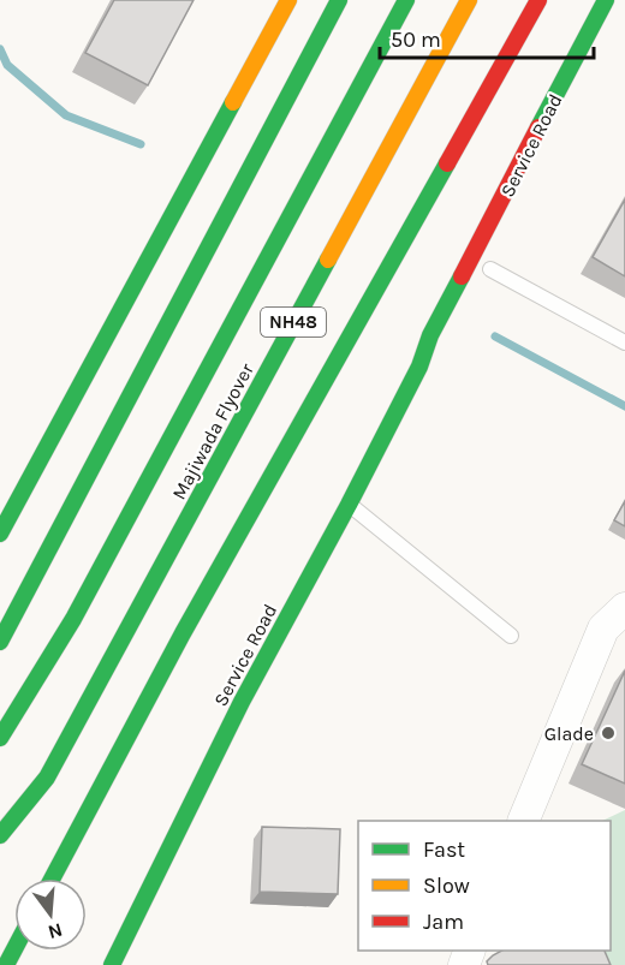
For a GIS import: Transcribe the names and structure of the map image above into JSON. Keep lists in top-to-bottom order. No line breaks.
{"streets":{"main road":["Service Road","NH48","Majiwada Flyover"]},"places":["Glade"],"legend":["Fast","Slow","Jam"],"scale_bar":"50 m","north":"bottom"}
